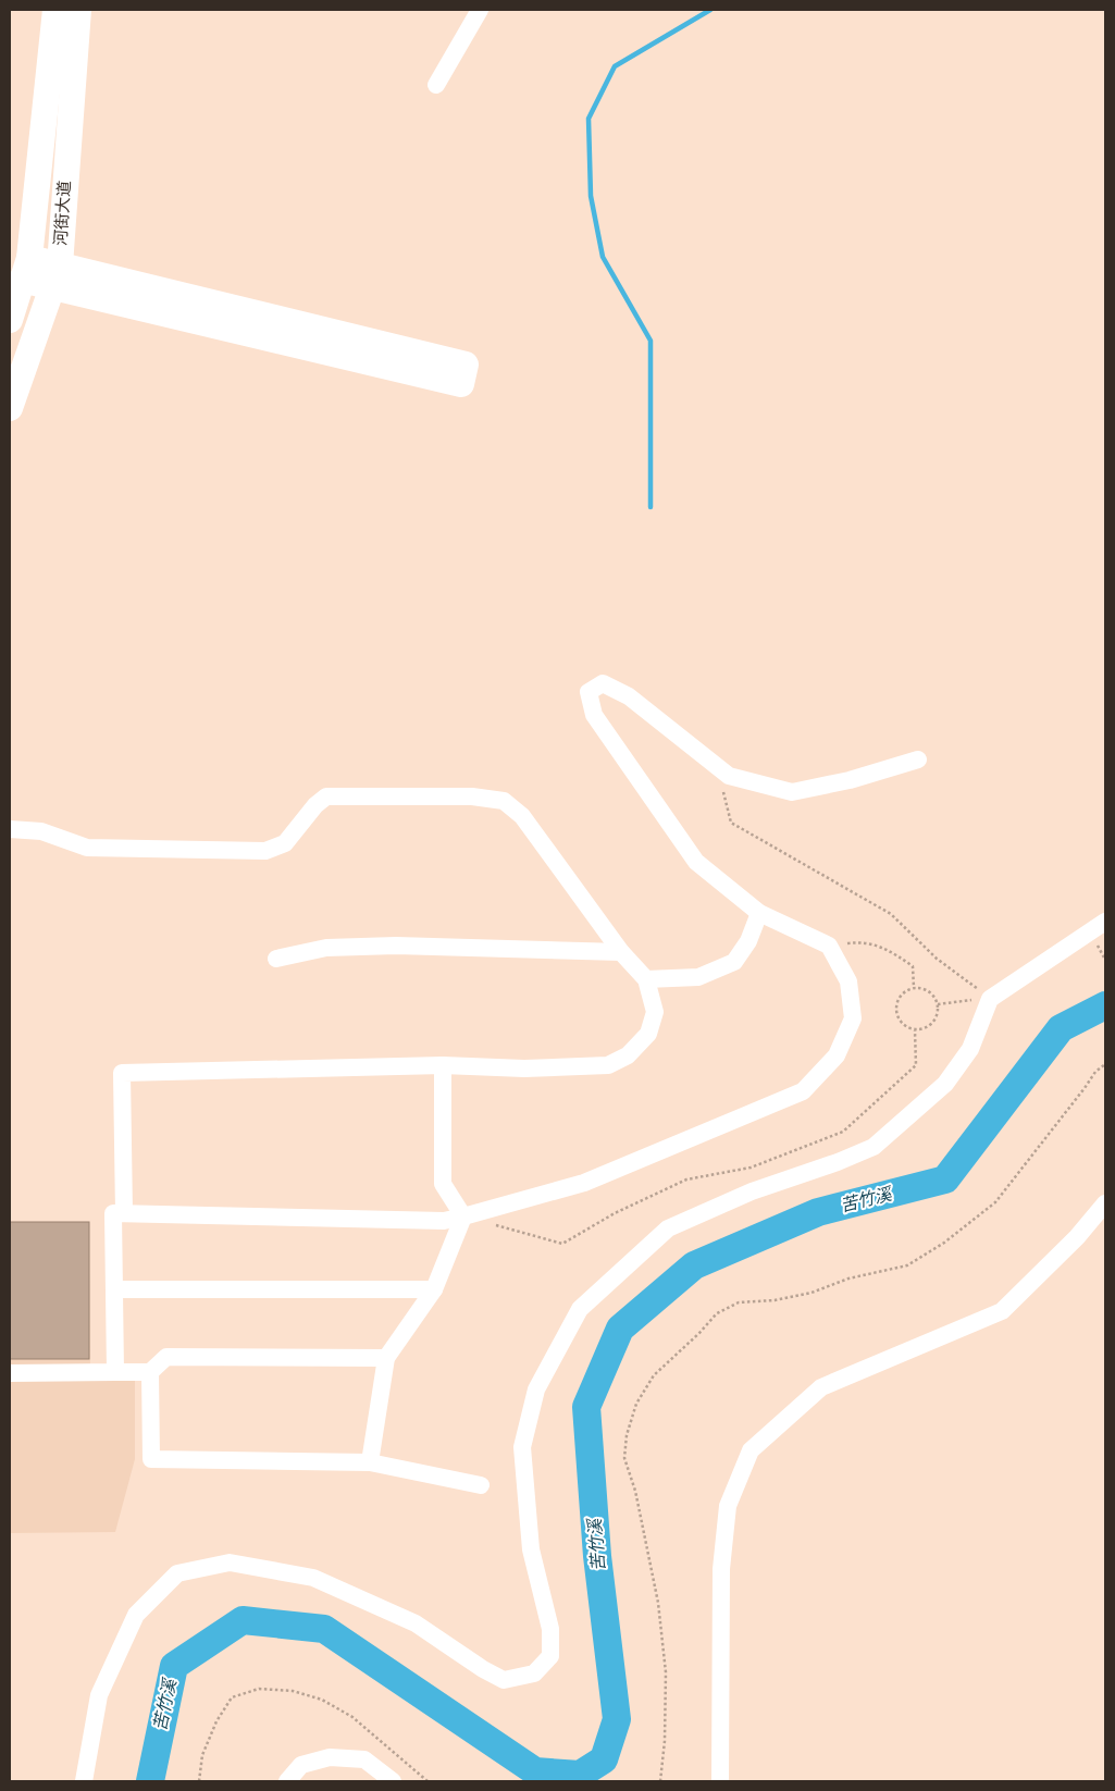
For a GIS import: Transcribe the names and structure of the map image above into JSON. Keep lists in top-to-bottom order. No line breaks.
{"streets":{"main road":["河街大道"]},"water":["苦竹溪"]}
